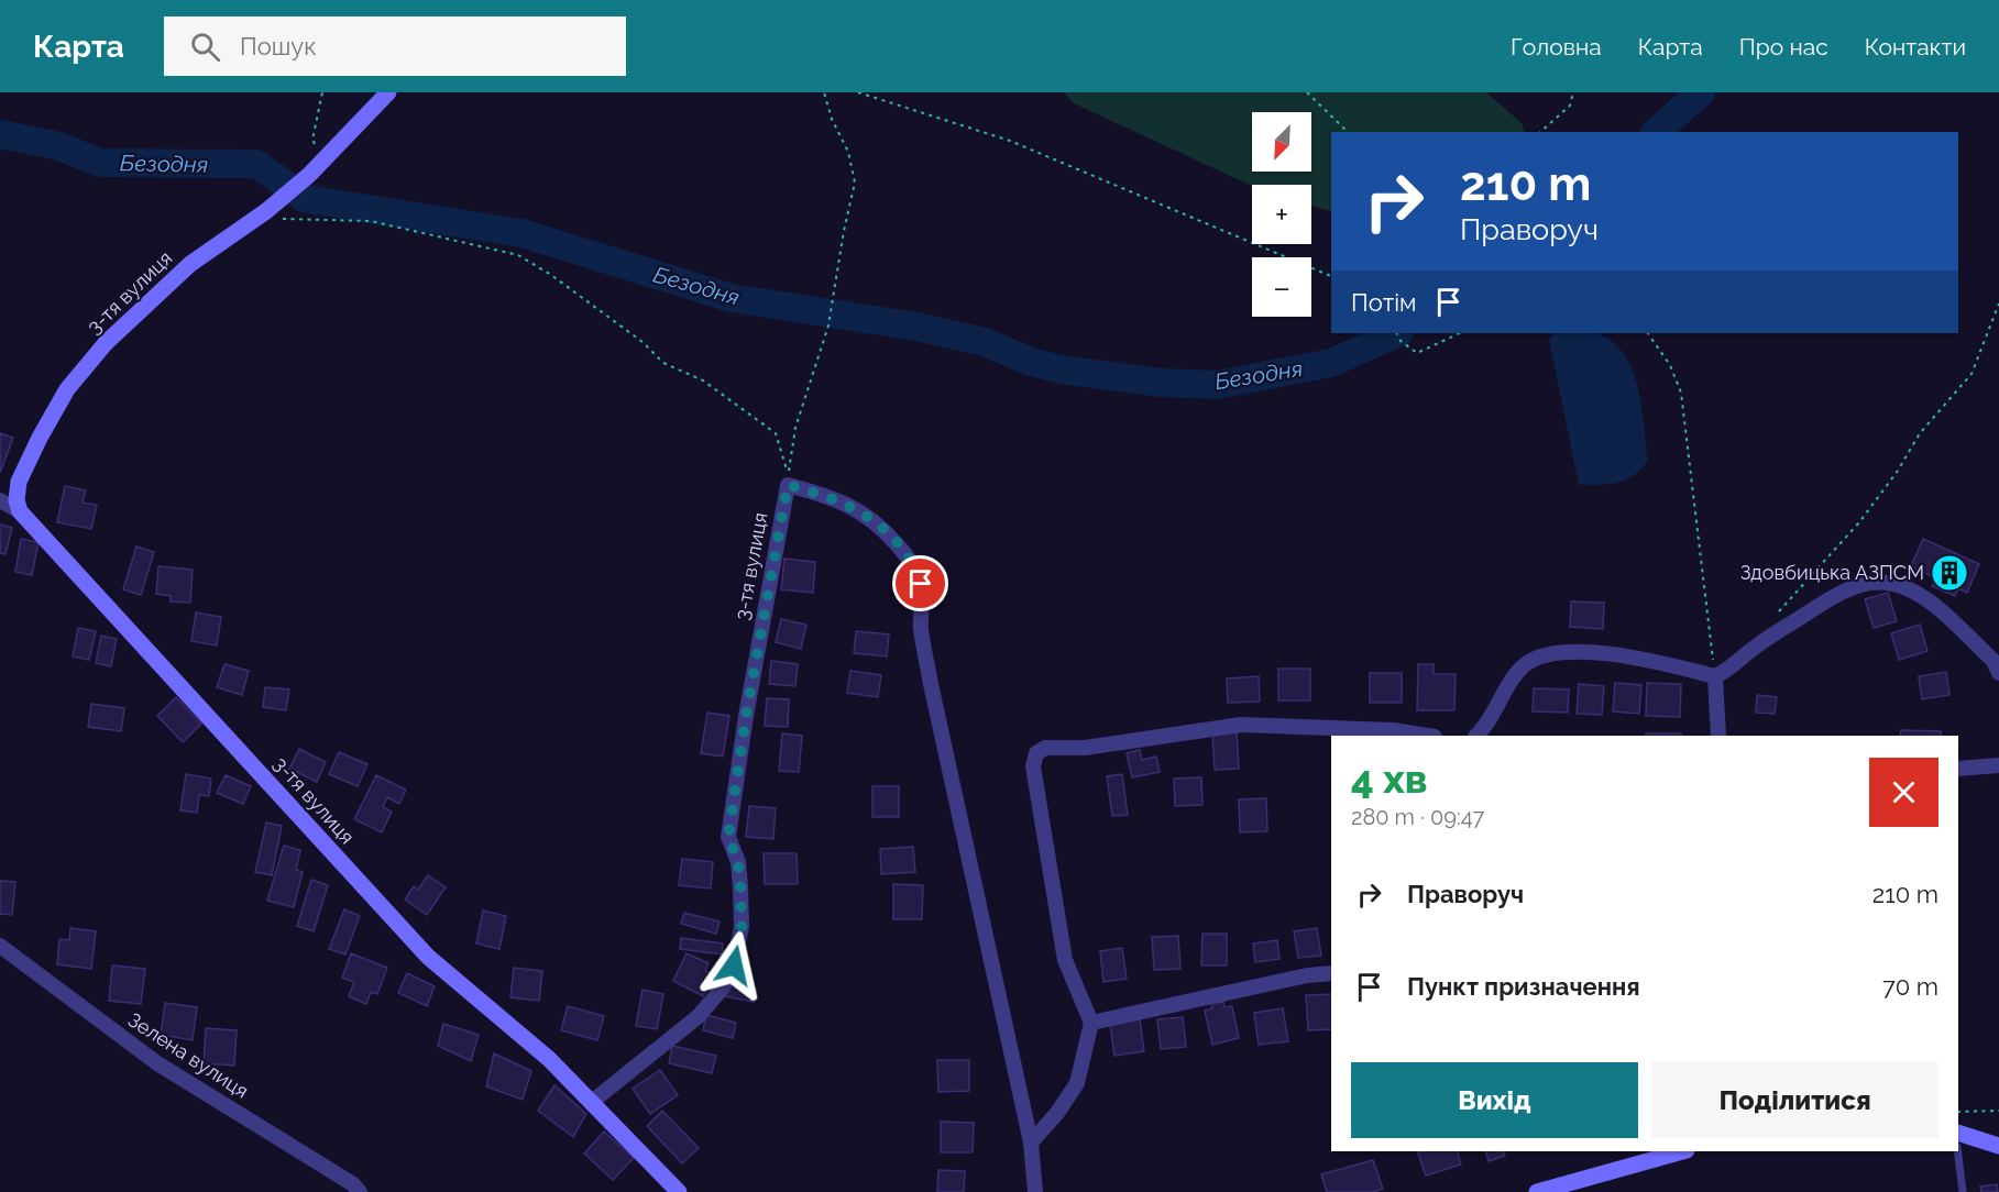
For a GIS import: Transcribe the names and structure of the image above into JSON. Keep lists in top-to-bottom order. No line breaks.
{"streets":{"street":["3-тя вулиця","Зелена вулиця"]},"water":["Безодня"],"places":{"building":["Здовбицька АЗПСМ"]},"north":"bottom left","page":{"header":"Карта","search":"Пошук","nav":["Головна","Карта","Про нас","Контакти"],"map_buttons":["+","−"],"turn":["210 m","Праворуч"],"then":"Потім","heading":["4 хв","280 m · 09:47"],"list":[{"name":"Праворуч","value":"210 m"},{"name":"Пункт призначення","value":"70 m"}],"buttons":["Вихід","Поділитися"]}}
